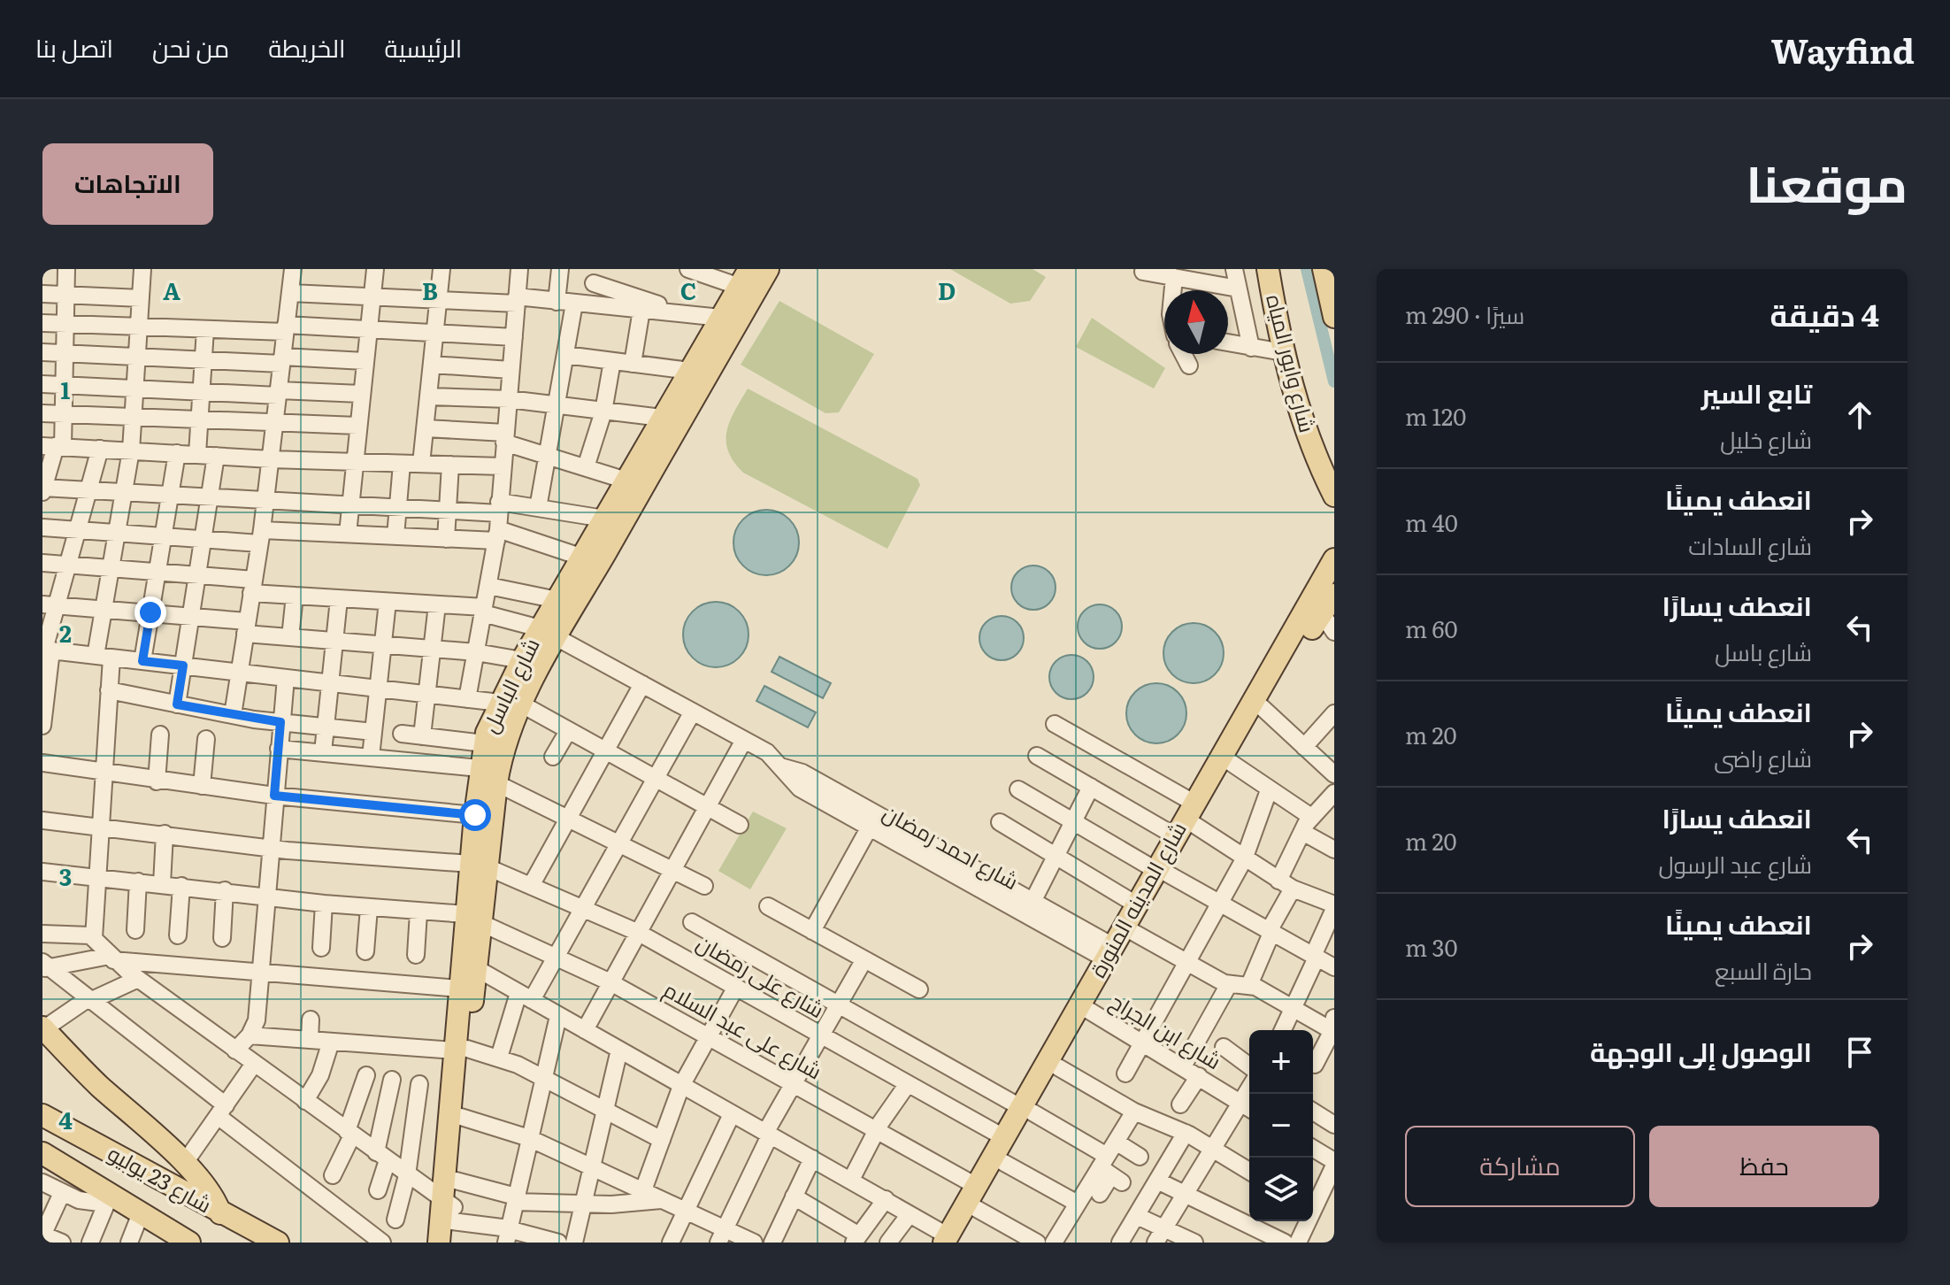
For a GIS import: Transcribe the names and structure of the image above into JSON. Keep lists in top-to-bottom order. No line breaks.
{"streets":{"main road":["شارع وابور المياه","شارع الباسل","شارع المدينه المنورة","شارع 23 يوليو"],"street":["شارع احمد رمضان","شارع على رمضان","شارع على عبد السلام","شارع ابن الجراح"]},"crossings":[["شارع الباسل","شارع احمد رمضان"],["شارع الباسل","شارع على رمضان"],["شارع الباسل","شارع على عبد السلام"],["شارع احمد رمضان","شارع المدينه المنورة"],["شارع المدينه المنورة","شارع على رمضان"],["شارع المدينه المنورة","شارع على عبد السلام"],["شارع المدينه المنورة","شارع ابن الجراح"]],"north":"top","page":{"header":"Wayfind","nav":["الرئيسية","الخريطة","من نحن","اتصل بنا"],"title":"موقعنا","buttons":["الاتجاهات",["حفظ","مشاركة"]],"heading":["4 دقيقة","سيرًا · 290 m"],"list":[["تابع السير","شارع خليل","120 m"],["انعطف يمينًا","شارع السادات","40 m"],["انعطف يسارًا","شارع باسل","60 m"],["انعطف يمينًا","شارع راضى","20 m"],["انعطف يسارًا","شارع عبد الرسول","20 m"],["انعطف يمينًا","حارة السبع","30 m"],"الوصول إلى الوجهة"],"map_buttons":["+","−"]},"grid":{"columns":["A","B","C","D"],"rows":["1","2","3","4"]}}
